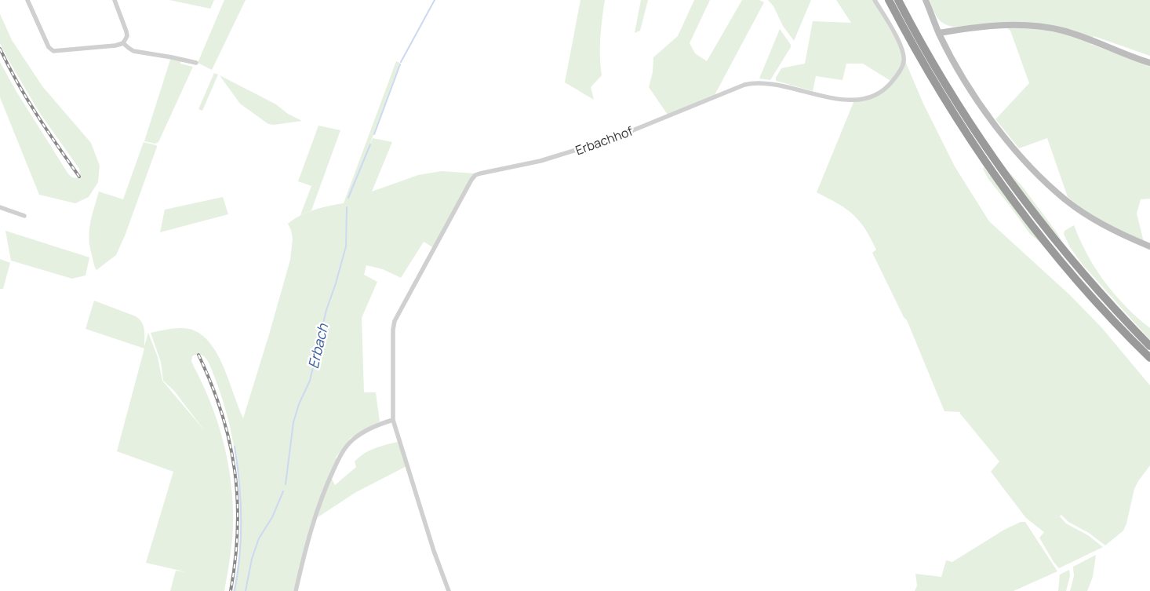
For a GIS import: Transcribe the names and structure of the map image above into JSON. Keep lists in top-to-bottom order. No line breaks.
{"streets":{"street":["Erbachhof"]},"water":["Erbach"]}
